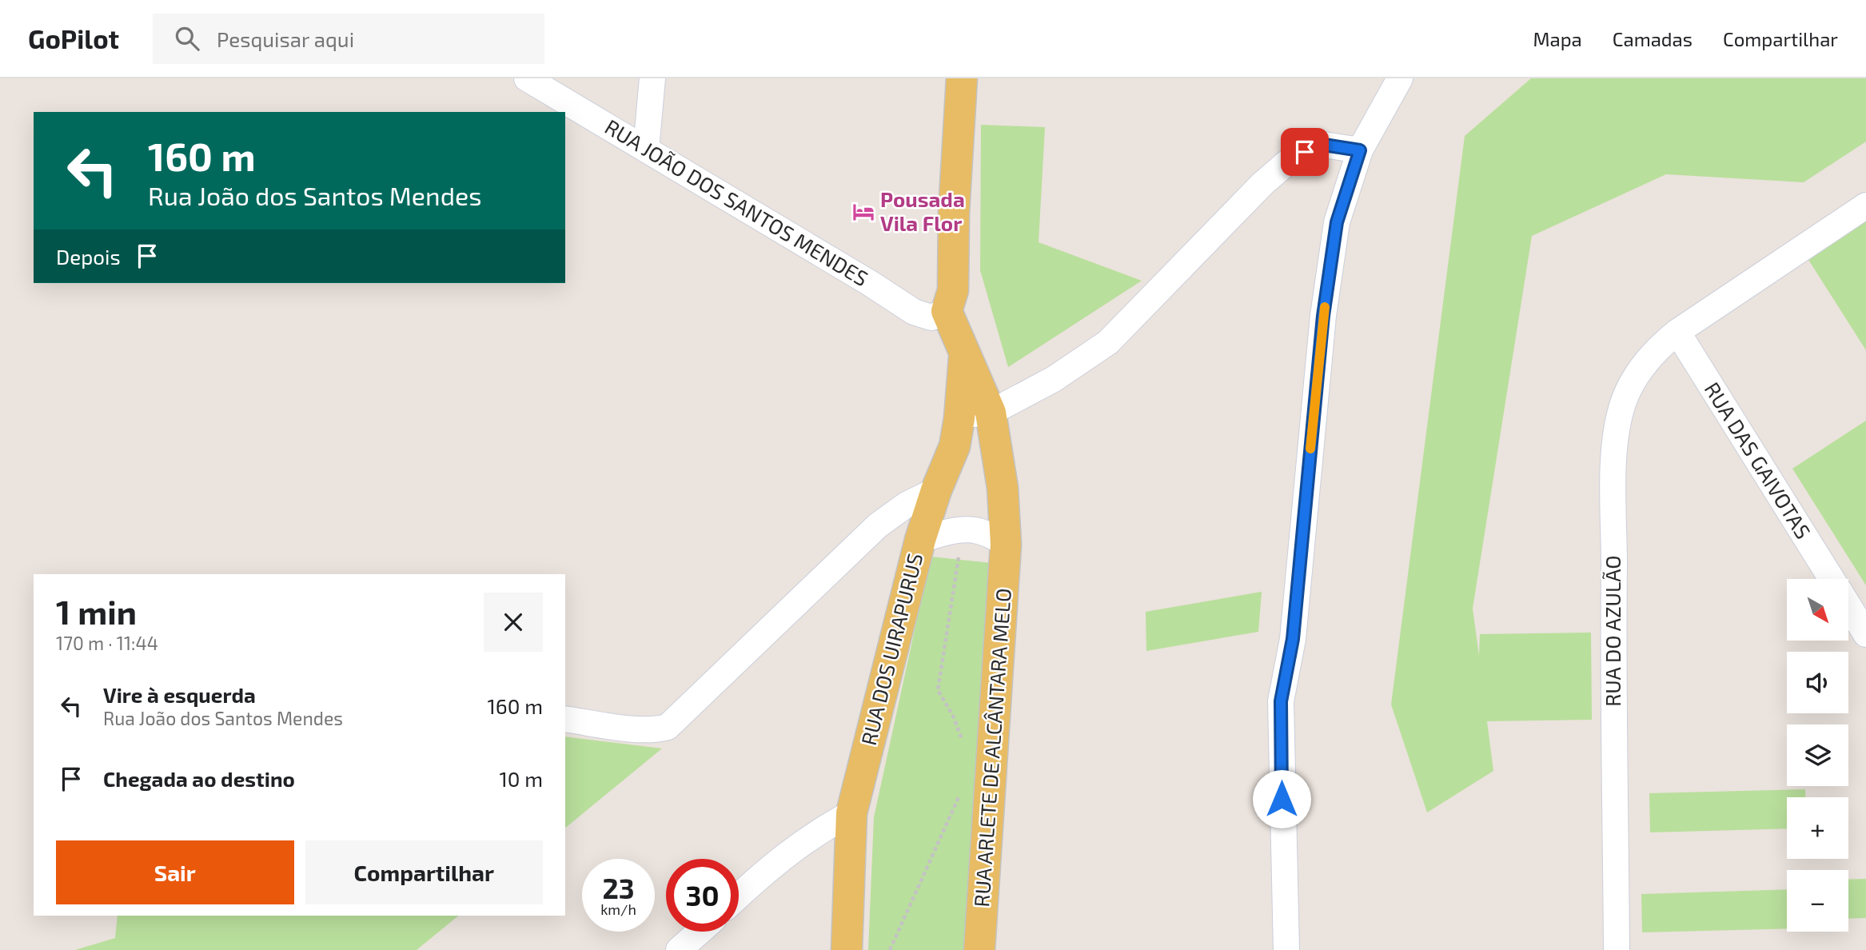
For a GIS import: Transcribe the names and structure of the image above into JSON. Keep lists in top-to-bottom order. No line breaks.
{"streets":{"main road":["RUA DOS UIRAPURUS","RUA ARLETE DE ALCÂNTARA MELO"],"street":["RUA JOÃO DOS SANTOS MENDES","RUA DAS GAIVOTAS","RUA DO AZULÃO"]},"crossings":[["RUA JOÃO DOS SANTOS MENDES","RUA ARLETE DE ALCÂNTARA MELO"],["RUA DAS GAIVOTAS","RUA DO AZULÃO"],["RUA DOS UIRAPURUS","RUA ARLETE DE ALCÂNTARA MELO"]],"places":{"hotel":["Pousada Vila Flor"]},"north":"bottom right","page":{"header":"GoPilot","search":"Pesquisar aqui","nav":["Mapa","Camadas","Compartilhar"],"turn":["160 m","Rua João dos Santos Mendes"],"then":"Depois","heading":["1 min","170 m · 11:44"],"map_buttons":["+","−"],"list":[{"name":"Vire à esquerda","note":"Rua João dos Santos Mendes","value":"160 m"},{"name":"Chegada ao destino","value":"10 m"}],"buttons":["Sair","Compartilhar"],"speed":"23 km/h","limit":"30"}}
